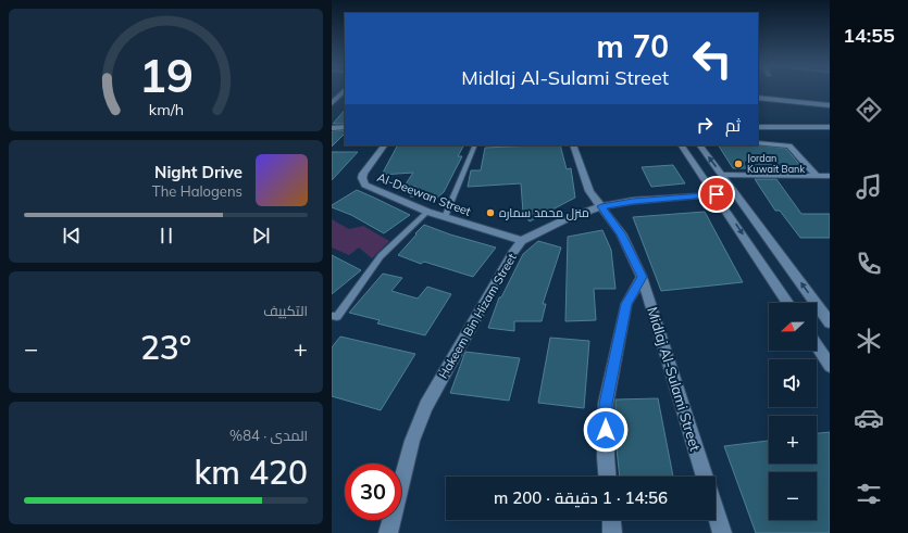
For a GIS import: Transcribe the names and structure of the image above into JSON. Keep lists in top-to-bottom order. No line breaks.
{"streets":{"street":["Al-Deewan Street","Hakeem Bin Hizam Street","Midlaj Al-Sulami Street"]},"crossings":[["Al-Deewan Street","Hakeem Bin Hizam Street"],["Hakeem Bin Hizam Street","Midlaj Al-Sulami Street"]],"places":["Jordan Kuwait Bank","منزل محمد سماره"],"north":"left","page":{"tabs":"14:55","turn":["70 m","Midlaj Al-Sulami Street"],"then":"ثم","song":["Night Drive","The Halogens"],"tile":["التكييف",["المدى · 84%","420 km"]],"map_buttons":["+","−"],"heat":["−","23°","+"],"limit":"30","trip":"14:56 · 1 دقيقة · 200 m","gauge":["19","km/h"]}}
